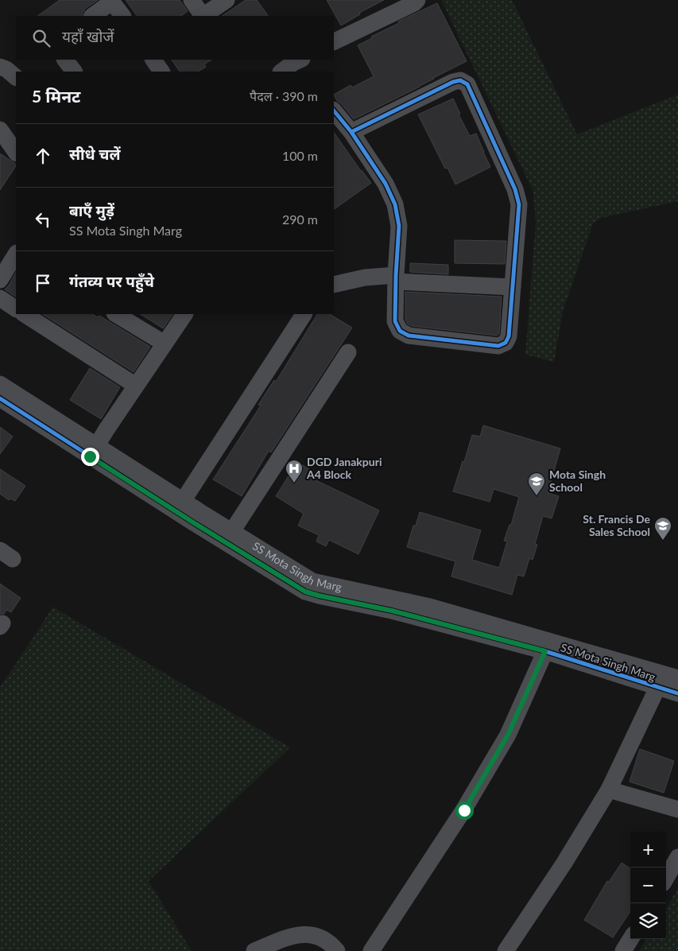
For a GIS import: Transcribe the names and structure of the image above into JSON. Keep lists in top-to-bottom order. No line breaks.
{"streets":{"street":["SS Mota Singh Marg"]},"places":{"hospital":["DGD Janakpuri A4 Block"],"school or university":["Mota Singh School","St. Francis De Sales School"]},"page":{"search":"यहाँ खोजें","heading":["5 मिनट","पैदल · 390 m"],"list":[["सीधे चलें","100 m"],["बाएँ मुड़ें","SS Mota Singh Marg","290 m"],"गंतव्य पर पहुँचे"],"map_buttons":["+","−"]}}
